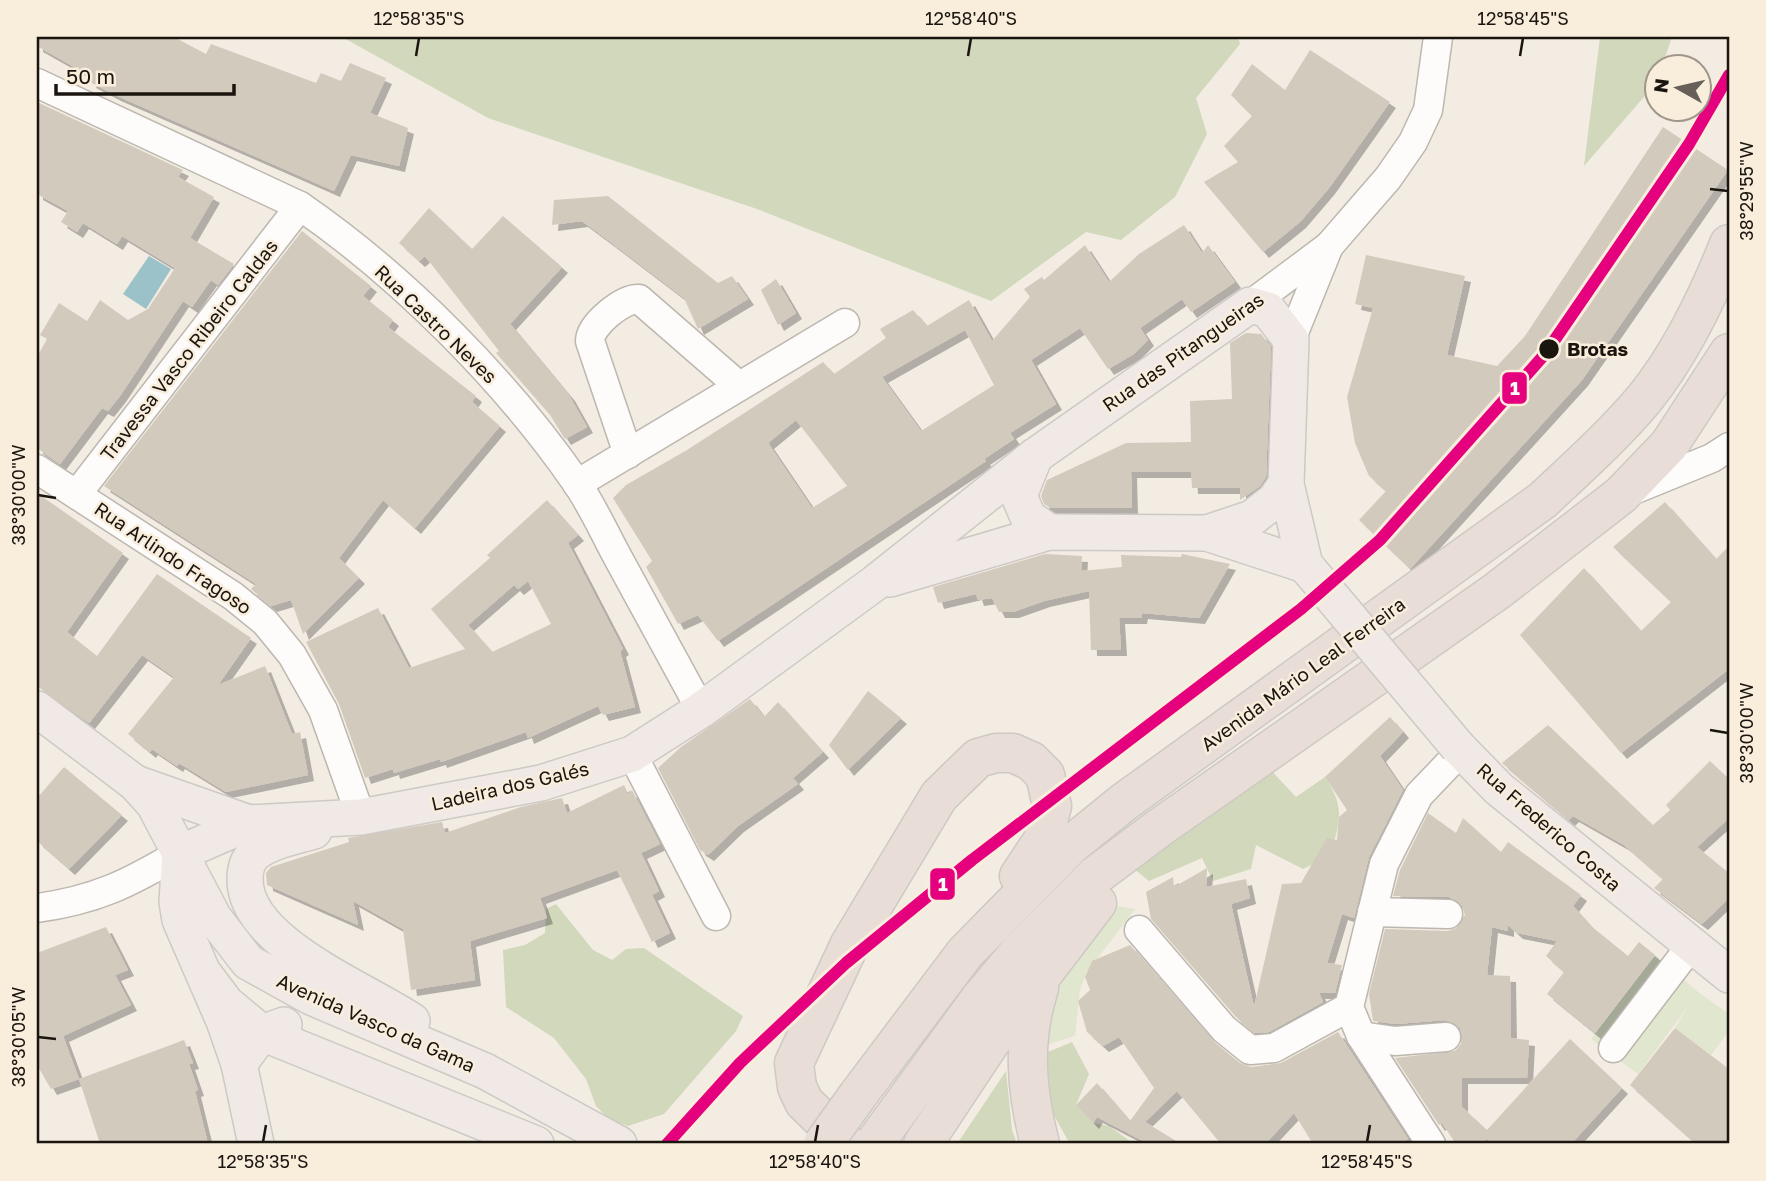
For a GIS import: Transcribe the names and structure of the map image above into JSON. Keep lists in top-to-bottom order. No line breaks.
{"streets":{"highway":["Avenida Mário Leal Ferreira"],"main road":["Rua das Pitangueiras","Ladeira dos Galés","Rua Frederico Costa","Avenida Vasco da Gama"],"street":["Rua Castro Neves","Travessa Vasco Ribeiro Caldas","Rua Arlindo Fragoso"]},"crossings":[["Rua Castro Neves","Travessa Vasco Ribeiro Caldas"],["Rua Castro Neves","Ladeira dos Galés"],["Travessa Vasco Ribeiro Caldas","Rua Arlindo Fragoso"],["Rua das Pitangueiras","Ladeira dos Galés"],["Rua das Pitangueiras","Rua Frederico Costa"],["Rua Arlindo Fragoso","Ladeira dos Galés"],["Ladeira dos Galés","Avenida Vasco da Gama"]],"places":["Brotas"],"lines":["transit line 1"],"scale_bar":"50 m","north":"left","coordinates":["12°58'35\"S","12°58'40\"S","12°58'45\"S","38°29'55\"W","38°30'00\"W","38°30'05\"W"]}
